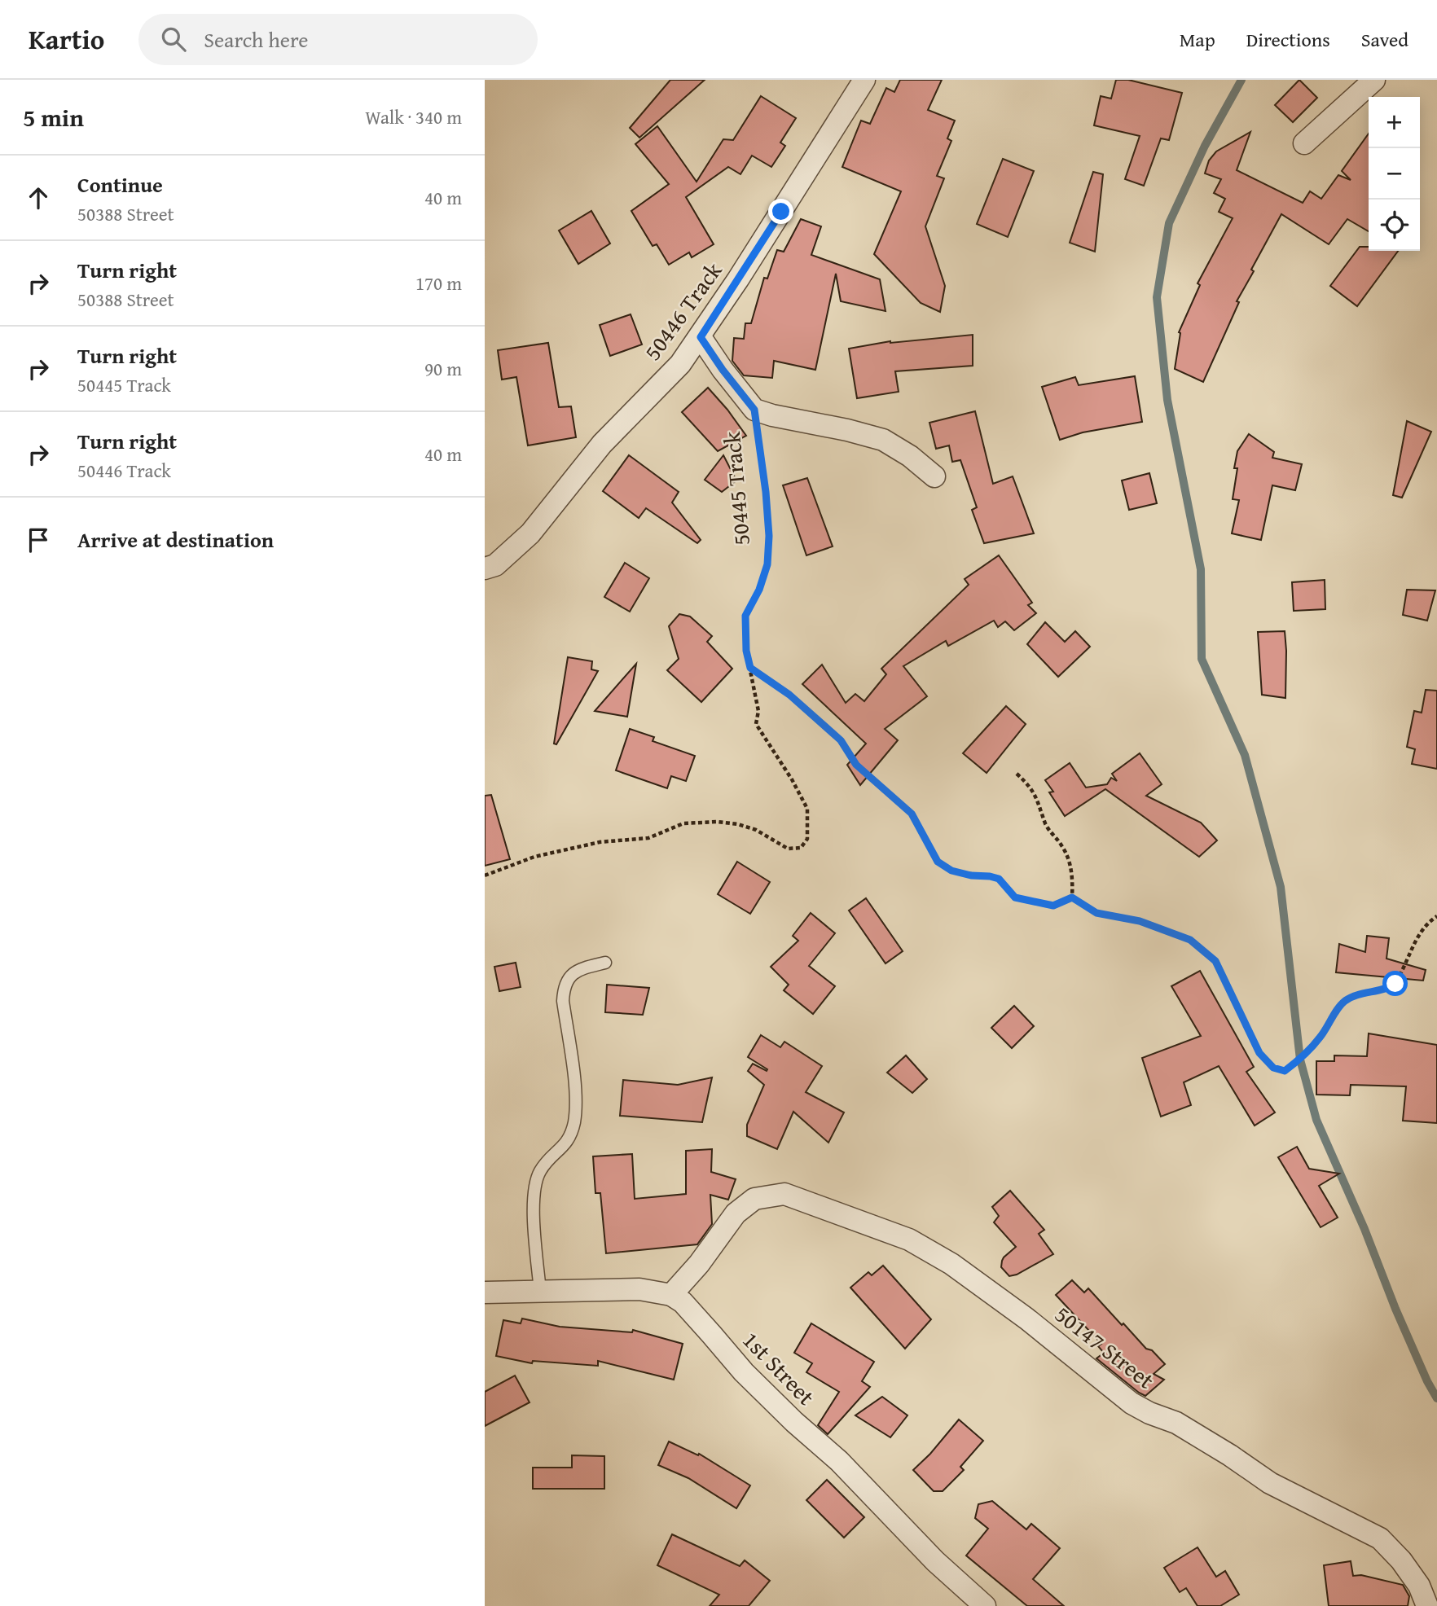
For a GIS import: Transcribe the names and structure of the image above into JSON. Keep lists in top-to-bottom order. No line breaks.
{"streets":{"street":["50446 Track","50445 Track","50147 Street","1st Street"]},"crossings":[["50446 Track","50445 Track"],["50147 Street","1st Street"]],"page":{"header":"Kartio","search":"Search here","nav":["Map","Directions","Saved"],"heading":["5 min","Walk · 340 m"],"map_buttons":["+","−"],"list":[["Continue","50388 Street","40 m"],["Turn right","50388 Street","170 m"],["Turn right","50445 Track","90 m"],["Turn right","50446 Track","40 m"],"Arrive at destination"]}}
